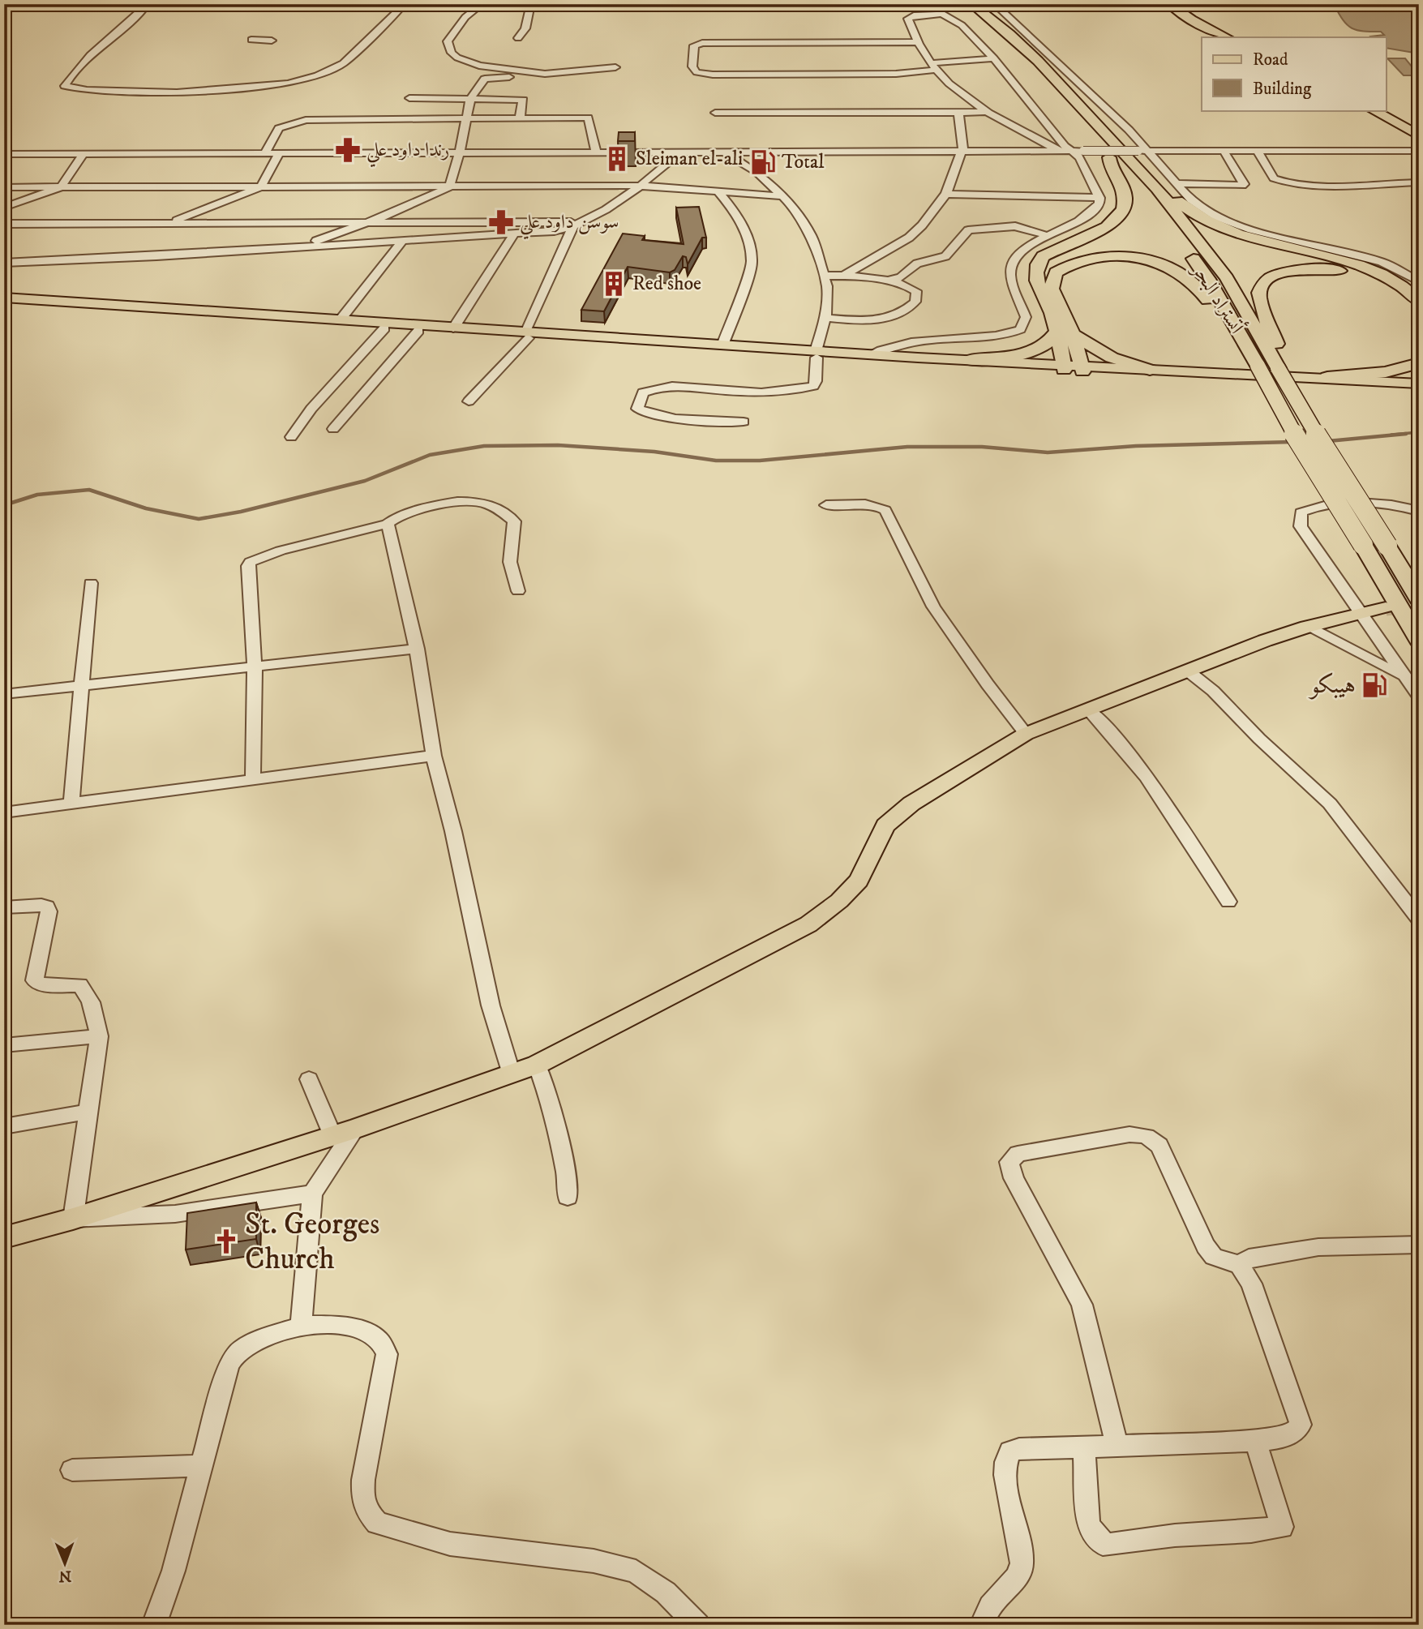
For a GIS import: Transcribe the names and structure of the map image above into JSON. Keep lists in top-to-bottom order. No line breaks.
{"streets":{"highway":["أتستراد البحر"]},"places":{"pharmacy":["رندا داود علي","سوسن داود علي"],"building":["Sleiman el-ali","Red shoe"],"fuel station":["Total","هيبكو"],"church":["St. Georges Church"]},"legend":["Road","Building"],"north":"bottom"}
